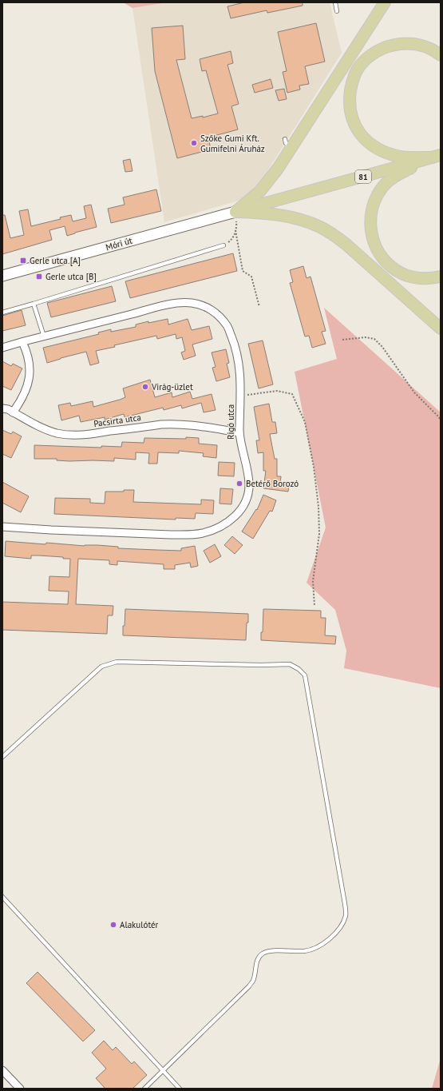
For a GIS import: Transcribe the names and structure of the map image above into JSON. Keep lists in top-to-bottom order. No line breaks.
{"streets":{"main road":["81","Móri út"],"street":["Pacsirta utca","Rigó utca"]},"crossings":[["81","Móri út"],["Pacsirta utca","Rigó utca"]],"places":{"other":["Szőke Gumi Kft. Gumifelni Áruház","Virág-üzlet","Betérő Borozó","Alakulótér"],"transit":["Gerle utca [A]","Gerle utca [B]"]}}
